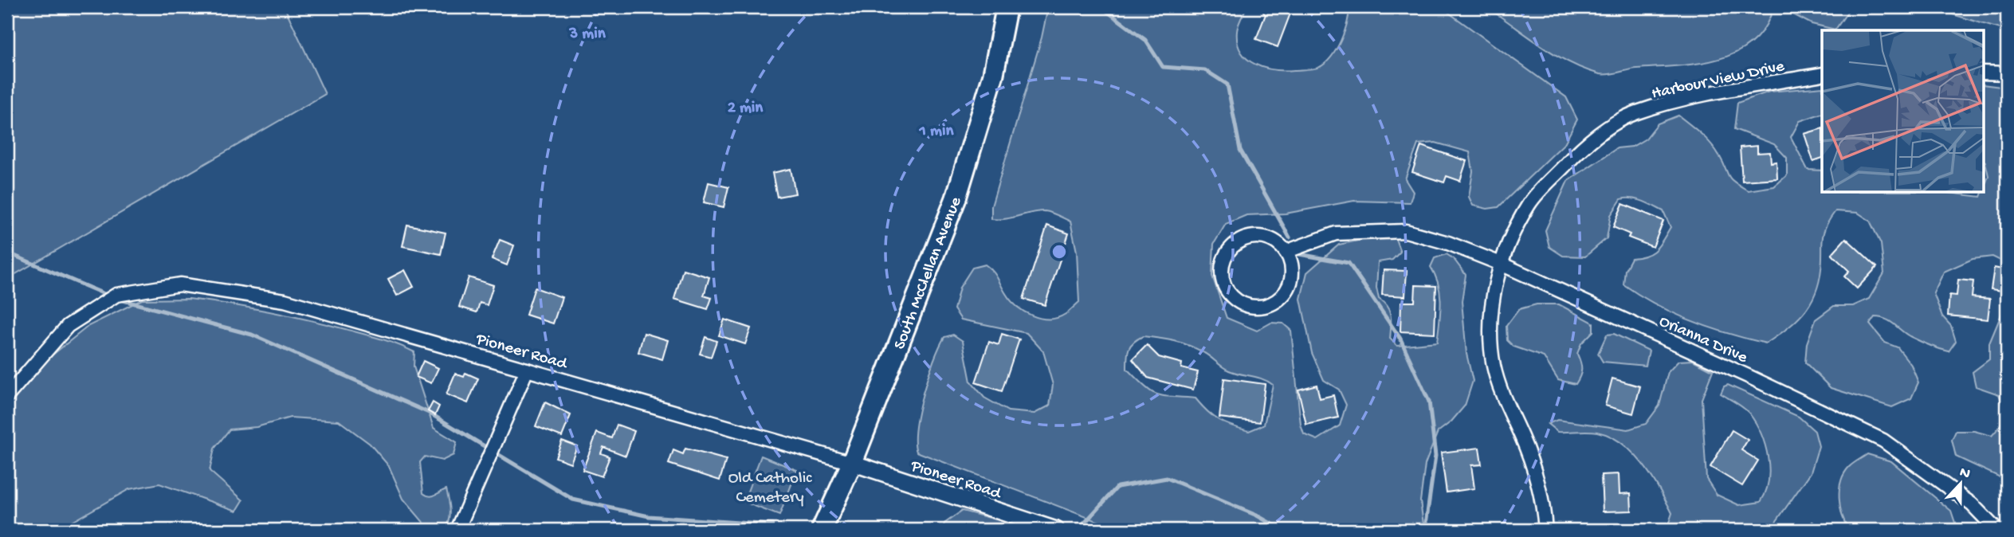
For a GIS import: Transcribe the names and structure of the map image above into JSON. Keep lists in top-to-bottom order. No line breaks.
{"streets":{"main road":["South McClellan Avenue"],"street":["Harbour View Drive","Orianna Drive","Pioneer Road"]},"crossings":[["Harbour View Drive","Orianna Drive"],["South McClellan Avenue","Pioneer Road"]],"parks":["Old Catholic Cemetery"],"north":"top","rings":["3 min","2 min","1 min"]}
